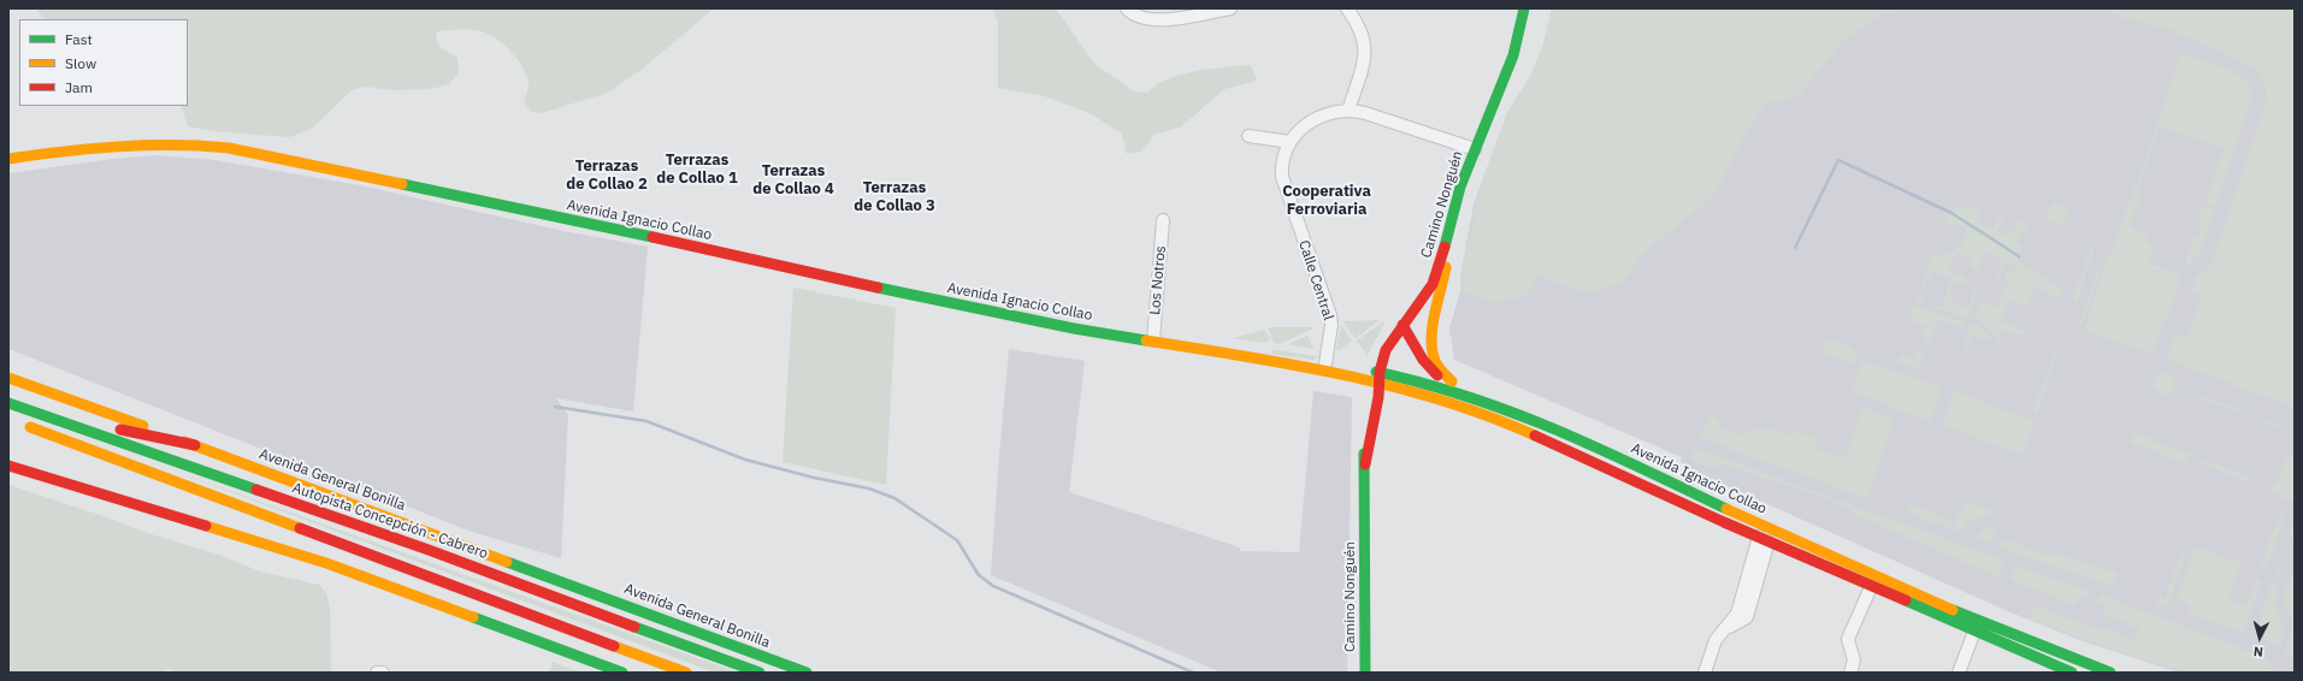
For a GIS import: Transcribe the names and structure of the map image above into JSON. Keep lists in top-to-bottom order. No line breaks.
{"streets":{"main road":["Camino Nonguén","Avenida Ignacio Collao","Avenida General Bonilla","Autopista Concepción - Cabrero"],"street":["Los Notros","Calle Central"]},"crossings":[["Camino Nonguén","Avenida Ignacio Collao"],["Camino Nonguén","Calle Central"],["Avenida Ignacio Collao","Los Notros"],["Avenida Ignacio Collao","Calle Central"]],"districts":["Terrazas de Collao 1","Terrazas de Collao 2","Terrazas de Collao 4","Terrazas de Collao 3","Cooperativa Ferroviaria"],"legend":["Fast","Slow","Jam"],"north":"bottom"}
